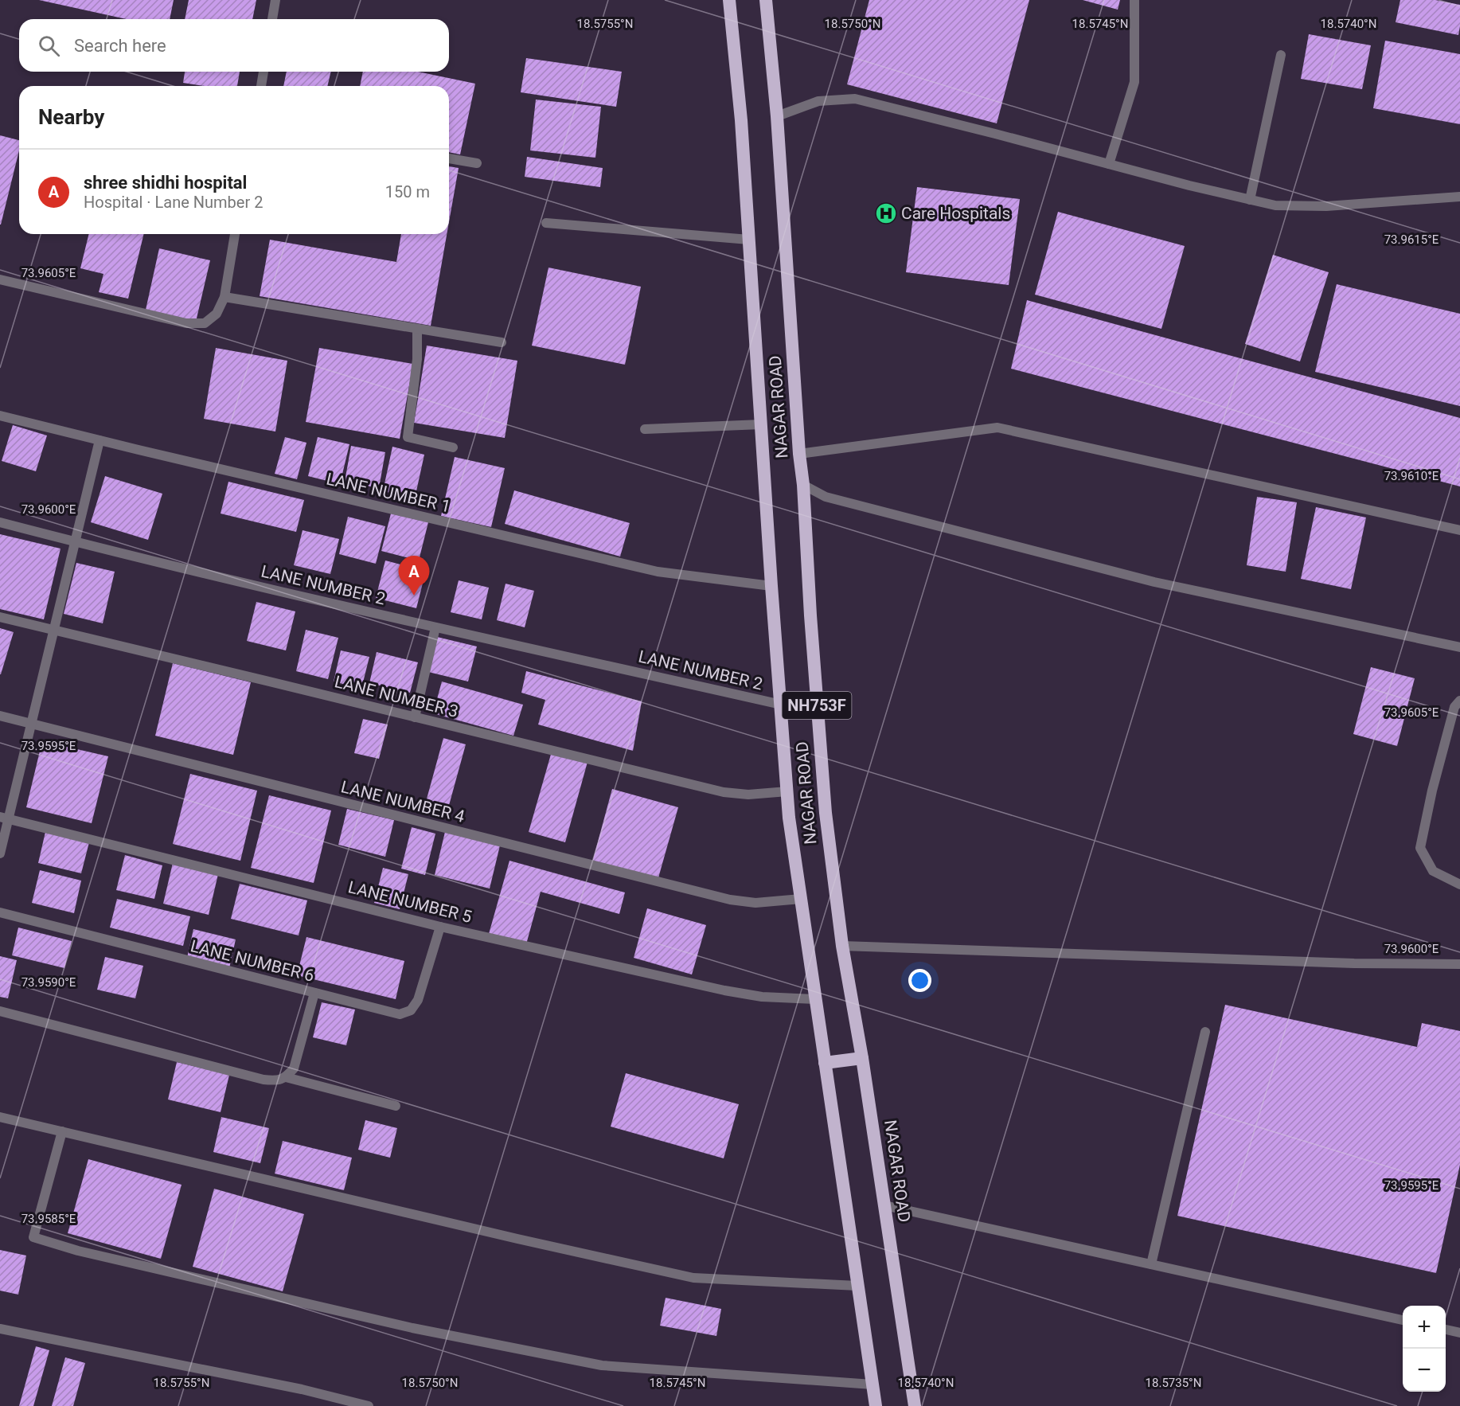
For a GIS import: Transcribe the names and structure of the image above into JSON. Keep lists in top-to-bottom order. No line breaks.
{"streets":{"highway":["NAGAR ROAD","NH753F"],"street":["LANE NUMBER 1","LANE NUMBER 2","LANE NUMBER 3","LANE NUMBER 4","LANE NUMBER 5","LANE NUMBER 6"]},"crossings":[["NAGAR ROAD","LANE NUMBER 1"],["NAGAR ROAD","LANE NUMBER 2"],["NAGAR ROAD","LANE NUMBER 3"],["NAGAR ROAD","LANE NUMBER 4"],["NAGAR ROAD","LANE NUMBER 5"],["LANE NUMBER 5","LANE NUMBER 6"]],"places":{"hospital":["Care Hospitals"]},"page":{"search":"Search here","heading":"Nearby","list":[{"mark":"A","name":"shree shidhi hospital","note":"Hospital · Lane Number 2","value":"150 m"}],"pins":"A","map_buttons":["+","−"]},"coordinates":["18.5755°N","18.5750°N","18.5745°N","18.5740°N","73.9615°E","73.9605°E","73.9610°E","73.9600°E","73.9595°E","73.9590°E","73.9585°E","18.5735°N"]}
